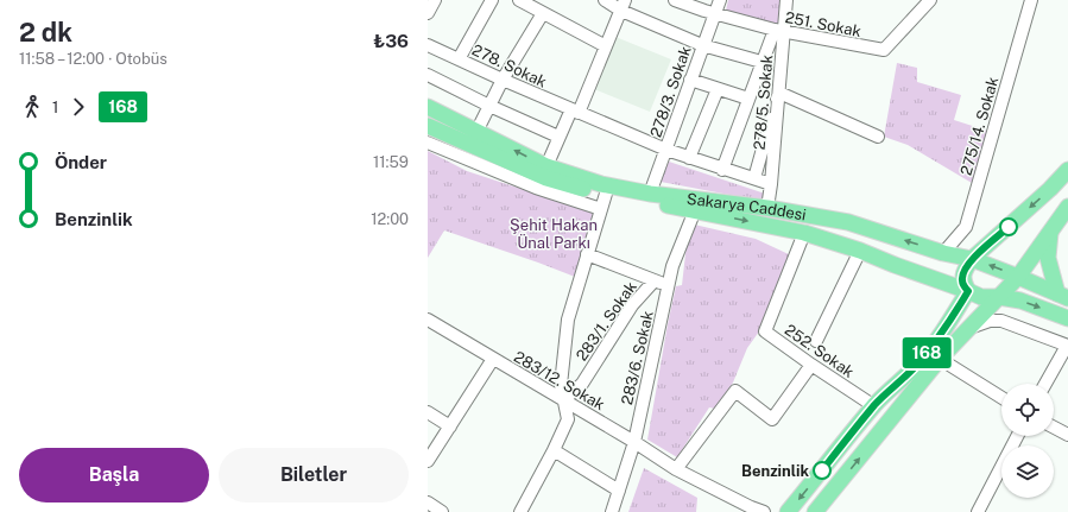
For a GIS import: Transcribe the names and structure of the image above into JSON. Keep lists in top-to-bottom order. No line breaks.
{"streets":{"main road":["Sakarya Caddesi"],"street":["251. Sokak","278. Sokak","278/3. Sokak","278/5. Sokak","275/14. Sokak","283/1. Sokak","252. Sokak","283/6. Sokak","283/12. Sokak"]},"crossings":[["251. Sokak","278/3. Sokak"],["251. Sokak","278/5. Sokak"],["278. Sokak","278/3. Sokak"],["278. Sokak","278/5. Sokak"],["278/3. Sokak","Sakarya Caddesi"],["278/5. Sokak","Sakarya Caddesi"],["275/14. Sokak","Sakarya Caddesi"],["Sakarya Caddesi","283/1. Sokak"],["Sakarya Caddesi","252. Sokak"],["Sakarya Caddesi","283/6. Sokak"],["283/1. Sokak","283/12. Sokak"],["283/6. Sokak","283/12. Sokak"]],"parks":["Şehit Hakan Ünal Parkı"],"places":["Benzinlik"],"lines":["bus line 168"],"page":{"heading":["2 dk","11:58 – 12:00 · Otobüs","₺36"],"on_map":"168","legs":["1","168"],"list":[{"name":"Önder","value":"11:59"},{"name":"Benzinlik","value":"12:00"}],"buttons":["Başla","Biletler"]}}
